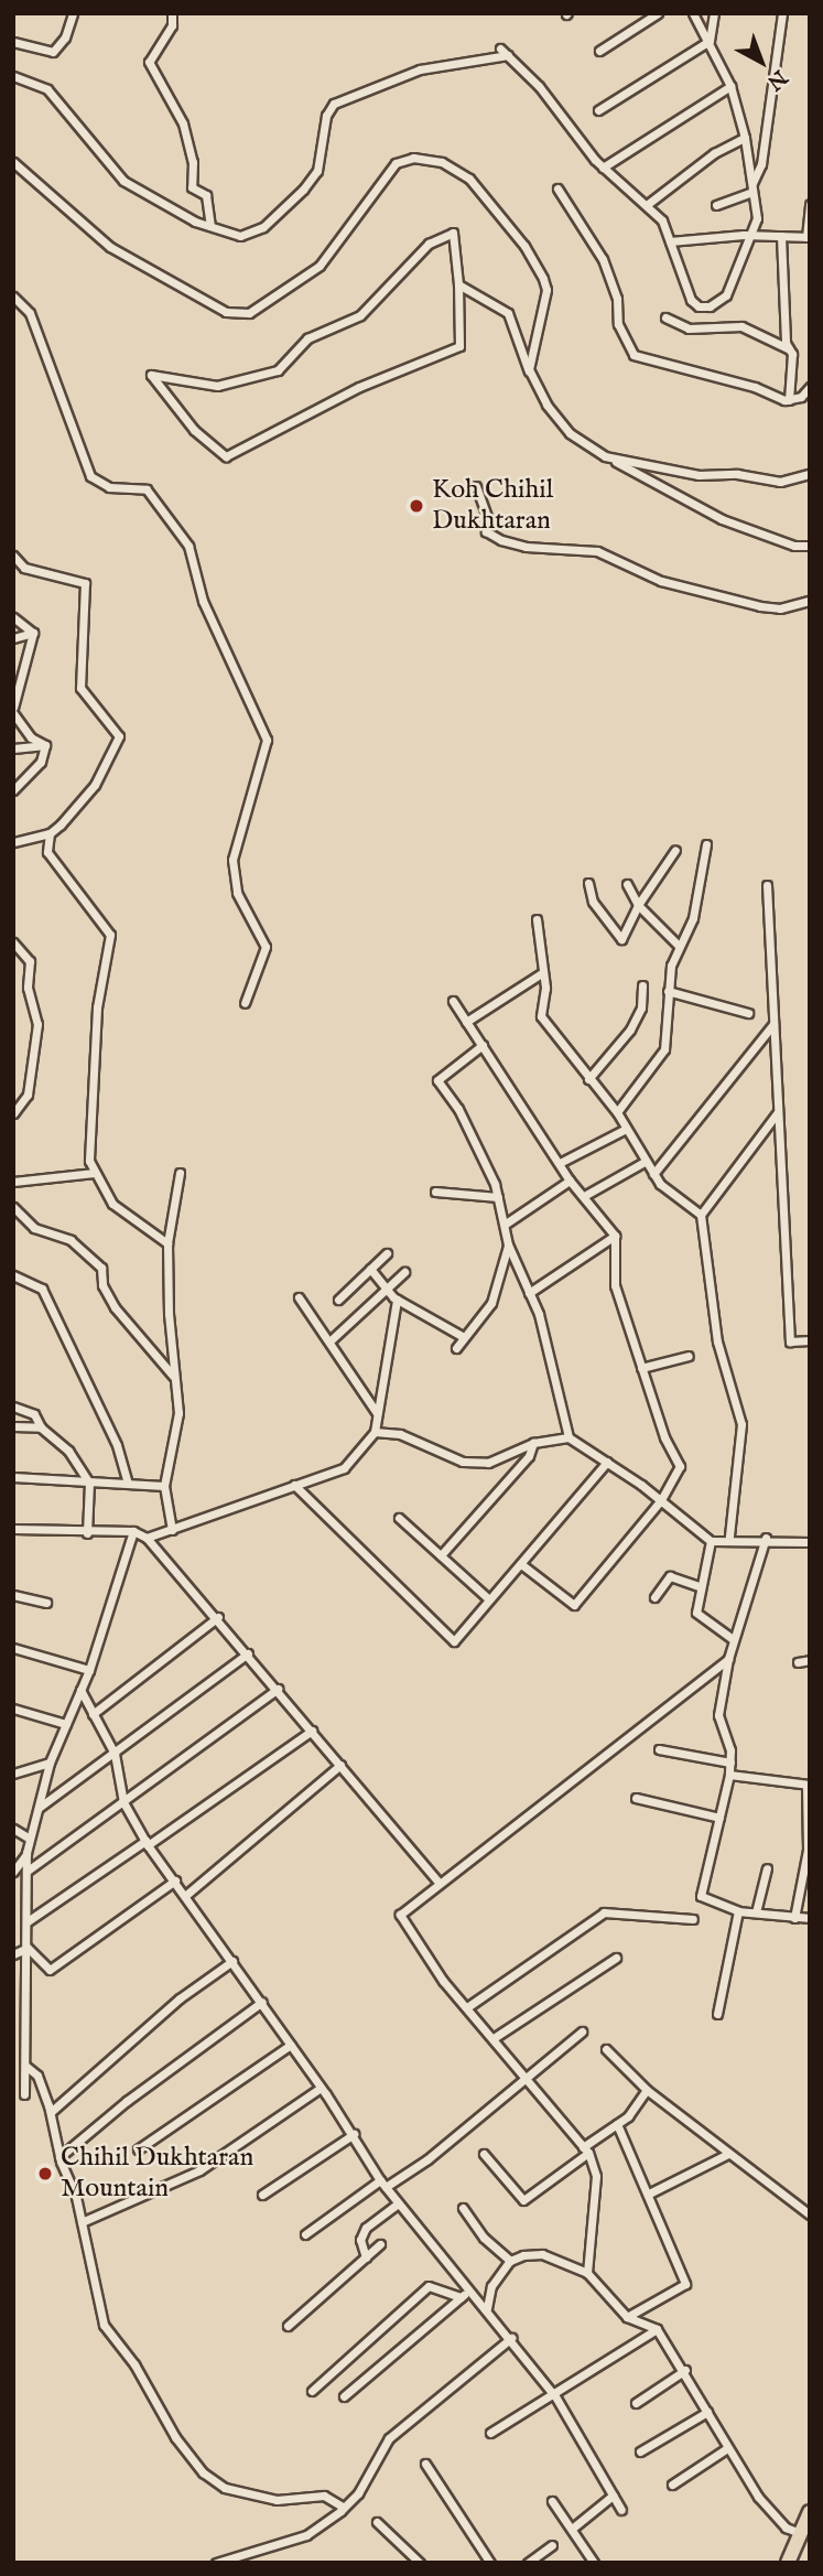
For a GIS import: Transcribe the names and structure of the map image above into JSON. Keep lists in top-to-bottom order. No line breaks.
{"places":["Koh Chihil Dukhtaran","Chihil Dukhtaran Mountain"],"north":"bottom right"}
